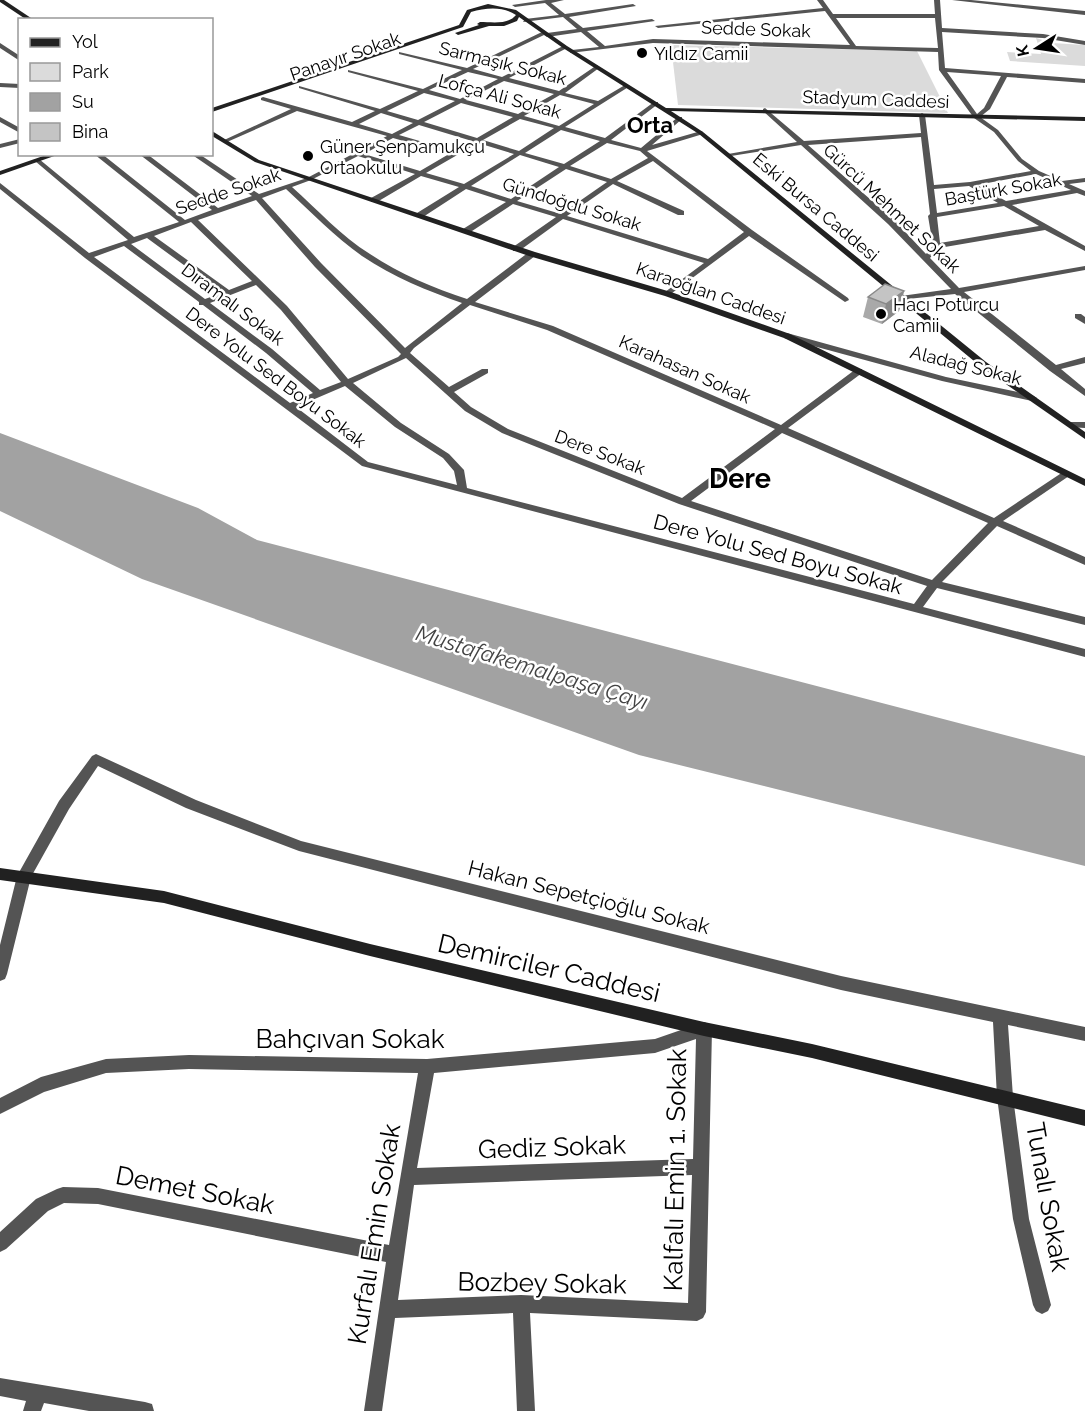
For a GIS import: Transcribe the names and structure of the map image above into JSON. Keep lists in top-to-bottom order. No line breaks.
{"streets":{"street":["Sedde Sokak","Panayır Sokak","Sarmaşık Sokak","Lofça Ali Sokak","Stadyum Caddesi","Baştürk Sokak","Gündoğdu Sokak","Eski Bursa Caddesi","Gürcü Mehmet Sokak","Karaoğlan Caddesi","Dıramalı Sokak","Aladağ Sokak","Karahasan Sokak","Dere Yolu Sed Boyu Sokak","Dere Sokak","Hakan Sepetçioğlu Sokak","Demirciler Caddesi","Bahçıvan Sokak","Gediz Sokak","Kalfalı Emin 1. Sokak","Demet Sokak","Tunalı Sokak","Kurfalı Emin Sokak","Bozbey Sokak"]},"crossings":[["Sedde Sokak","Sarmaşık Sokak"],["Sedde Sokak","Lofça Ali Sokak"],["Sedde Sokak","Gündoğdu Sokak"],["Sedde Sokak","Eski Bursa Caddesi"],["Sedde Sokak","Karaoğlan Caddesi"],["Sedde Sokak","Dıramalı Sokak"],["Sedde Sokak","Karahasan Sokak"],["Sedde Sokak","Dere Yolu Sed Boyu Sokak"],["Sedde Sokak","Dere Sokak"],["Panayır Sokak","Sarmaşık Sokak"],["Panayır Sokak","Lofça Ali Sokak"],["Stadyum Caddesi","Eski Bursa Caddesi"],["Stadyum Caddesi","Gürcü Mehmet Sokak"],["Eski Bursa Caddesi","Aladağ Sokak"],["Karaoğlan Caddesi","Aladağ Sokak"],["Hakan Sepetçioğlu Sokak","Demirciler Caddesi"],["Hakan Sepetçioğlu Sokak","Tunalı Sokak"],["Demirciler Caddesi","Bahçıvan Sokak"],["Demirciler Caddesi","Kalfalı Emin 1. Sokak"],["Demirciler Caddesi","Tunalı Sokak"],["Bahçıvan Sokak","Kalfalı Emin 1. Sokak"],["Bahçıvan Sokak","Kurfalı Emin Sokak"],["Gediz Sokak","Kalfalı Emin 1. Sokak"],["Gediz Sokak","Kurfalı Emin Sokak"],["Kalfalı Emin 1. Sokak","Bozbey Sokak"],["Demet Sokak","Kurfalı Emin Sokak"],["Kurfalı Emin Sokak","Bozbey Sokak"]],"districts":["Orta","Dere"],"water":["Mustafakemalpaşa Çayı"],"places":["Yıldız Camii","Güner Şenpamukçu Ortaokulu","Hacı Poturcu Camii"],"legend":["Yol","Park","Su","Bina"],"north":"left"}
